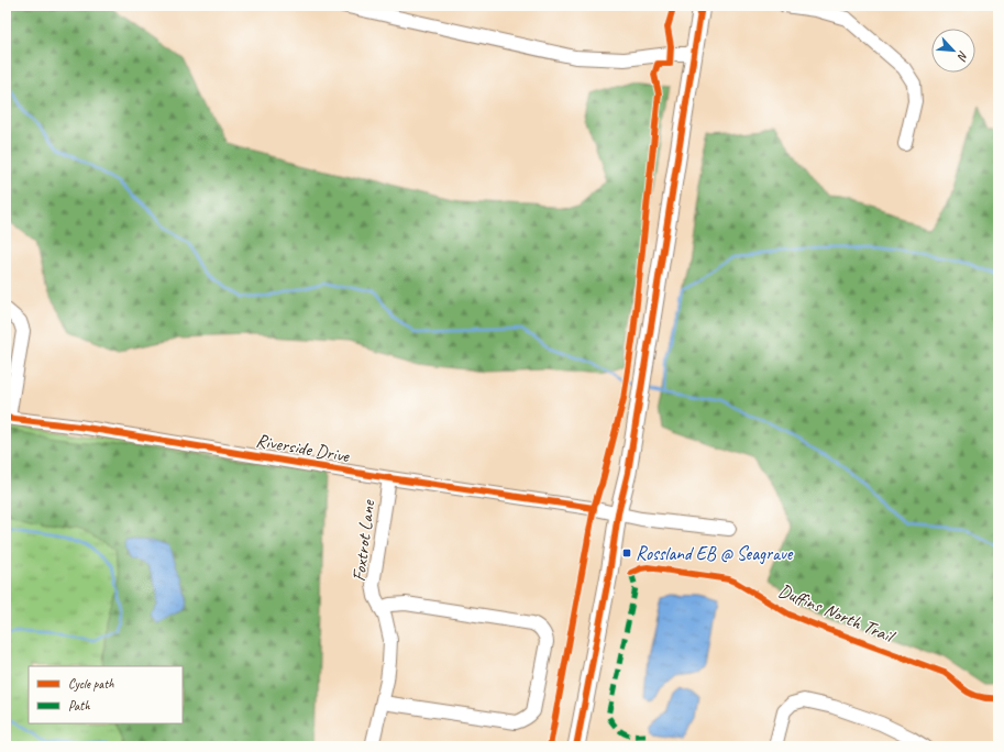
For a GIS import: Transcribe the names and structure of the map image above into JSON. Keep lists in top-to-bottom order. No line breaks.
{"streets":{"street":["Riverside Drive","Foxtrot Lane"],"cycle path":["Duffins North Trail"]},"crossings":[["Riverside Drive","Foxtrot Lane"]],"places":{"transit":["Rossland EB @ Seagrave"]},"legend":["Cycle path","Path"],"north":"bottom right"}
